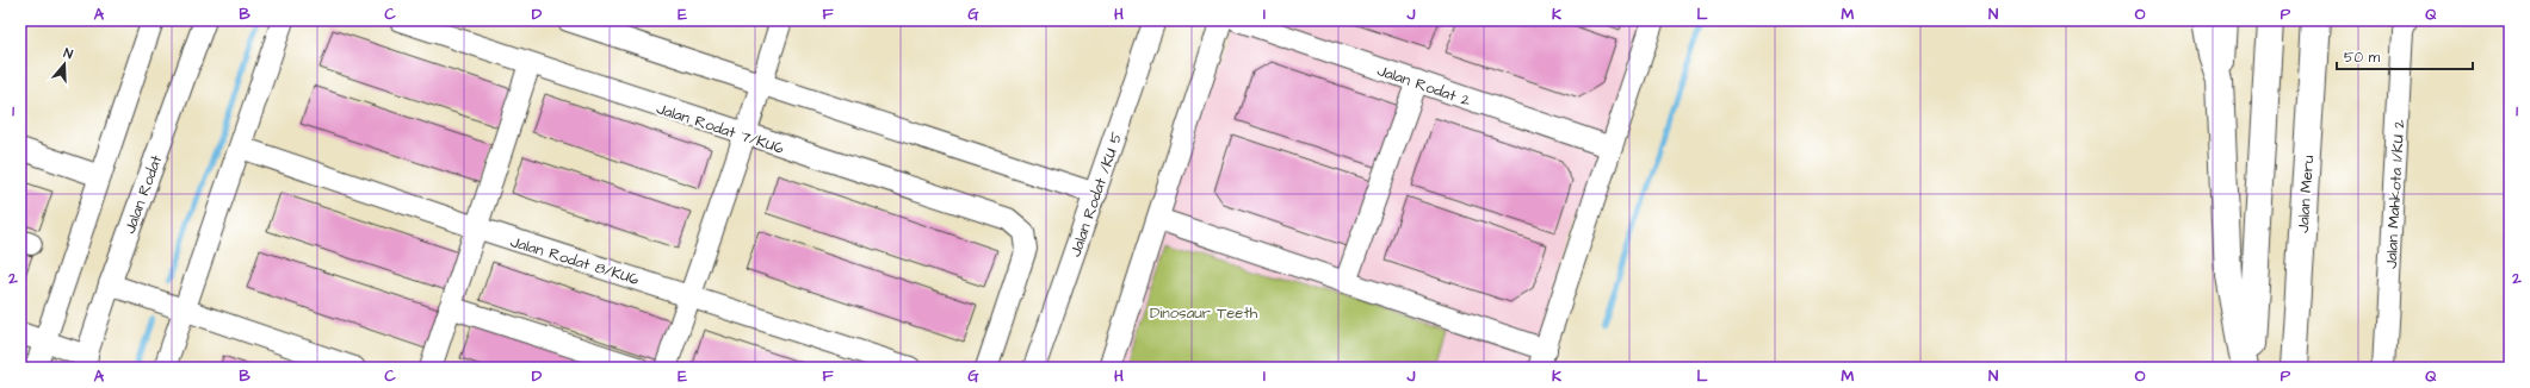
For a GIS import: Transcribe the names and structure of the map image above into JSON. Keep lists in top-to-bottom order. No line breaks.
{"streets":{"highway":["Jalan Meru"],"street":["Jalan Rodat 2","Jalan Rodat 7/KU6","Jalan Rodat","Jalan Rodat /KU 5","Jalan Mahkota 1/KU 2","Jalan Rodat 8/KU6"]},"parks":["Dinosaur Teeth"],"scale_bar":"50 m","north":"top","grid":{"columns":["A","B","C","D","E","F","G","H","I","J","K","L","M","N","O","P","Q"],"rows":["1","2"]}}
